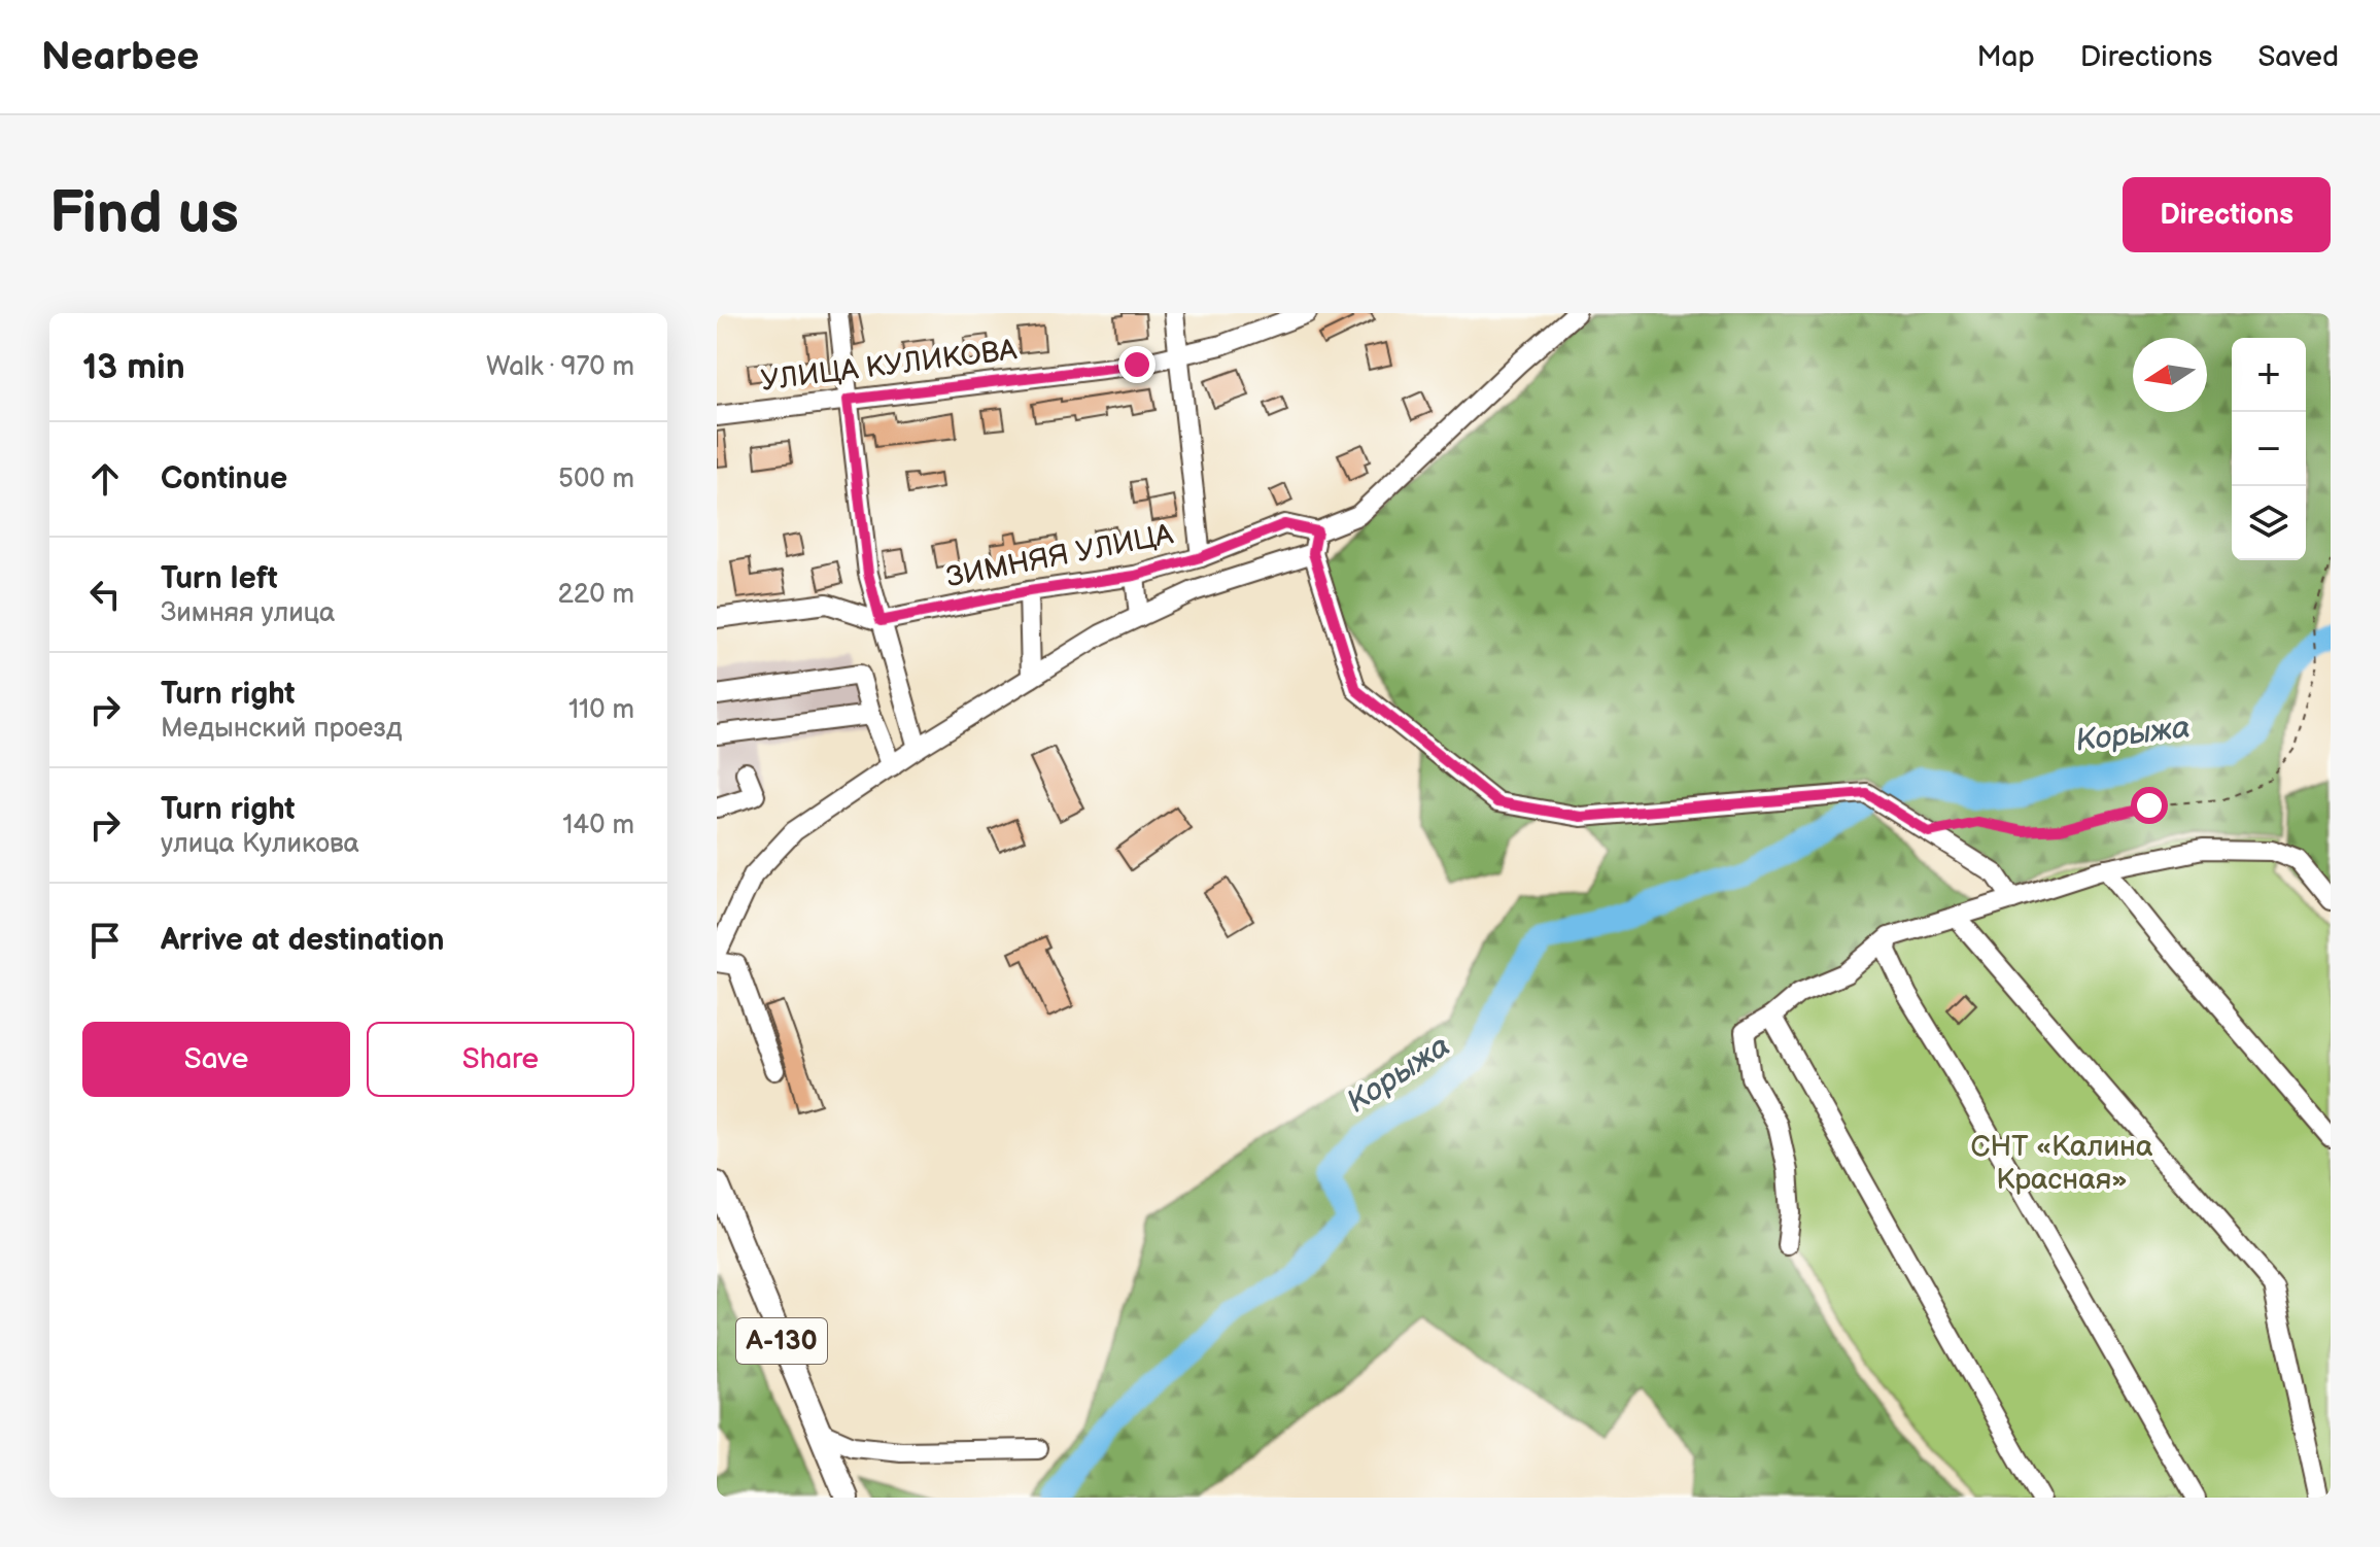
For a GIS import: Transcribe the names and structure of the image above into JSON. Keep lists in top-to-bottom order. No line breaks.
{"streets":{"main road":["А-130"],"street":["УЛИЦА КУЛИКОВА","ЗИМНЯЯ УЛИЦА"]},"water":["Корыжа"],"parks":["СНТ «Калина Красная»"],"north":"left","page":{"header":"Nearbee","nav":["Map","Directions","Saved"],"buttons":["Directions",["Save","Share"]],"title":"Find us","heading":["13 min","Walk · 970 m"],"map_buttons":["+","−"],"list":[["Continue","500 m"],["Turn left","Зимняя улица","220 m"],["Turn right","Медынский проезд","110 m"],["Turn right","улица Куликова","140 m"],"Arrive at destination"]}}
